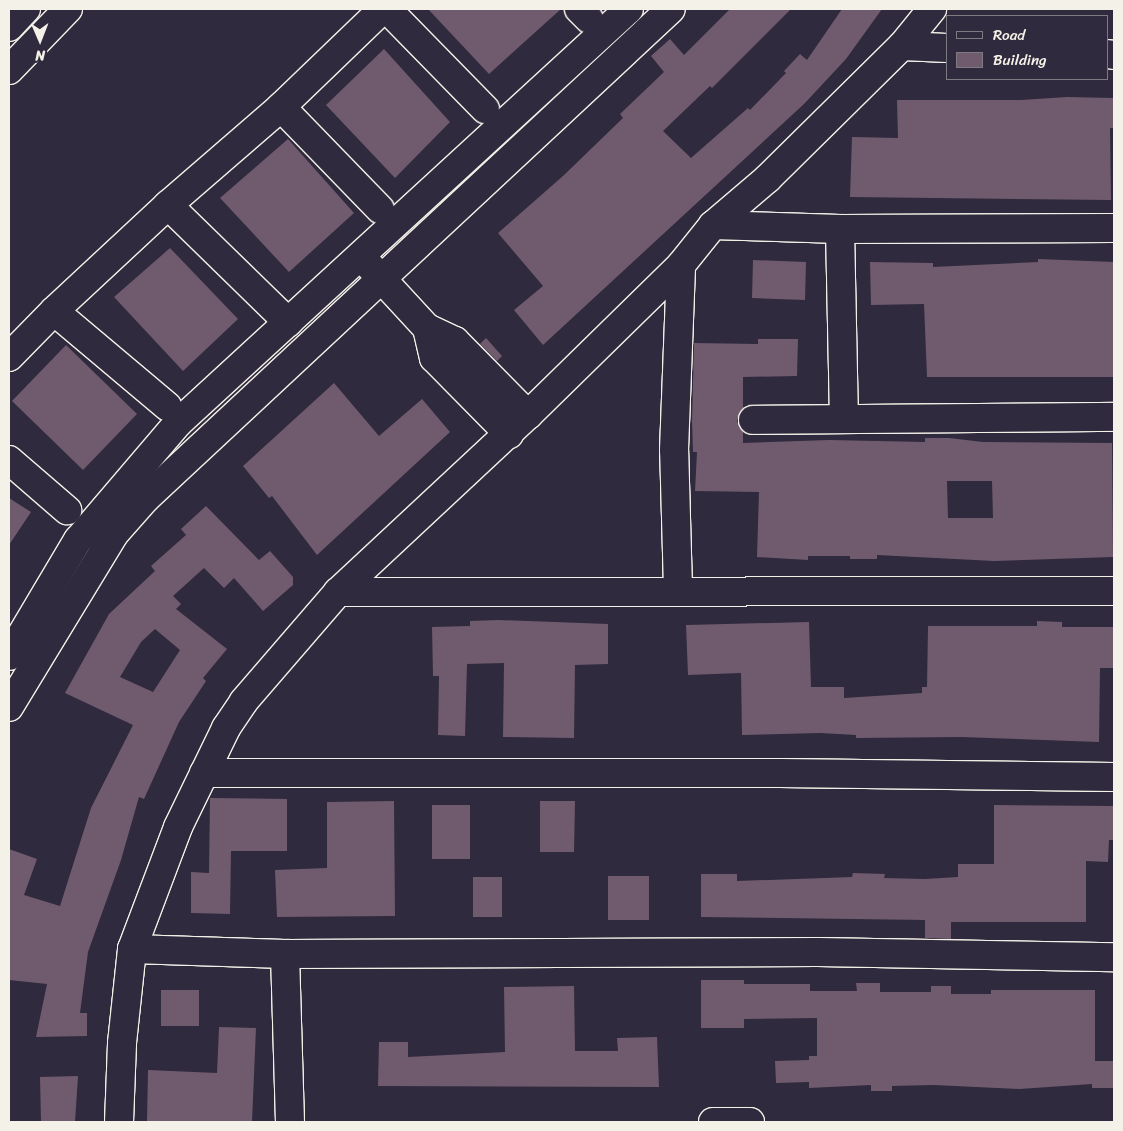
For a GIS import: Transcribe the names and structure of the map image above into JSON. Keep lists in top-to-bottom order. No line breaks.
{"legend":["Road","Building"],"north":"bottom"}
